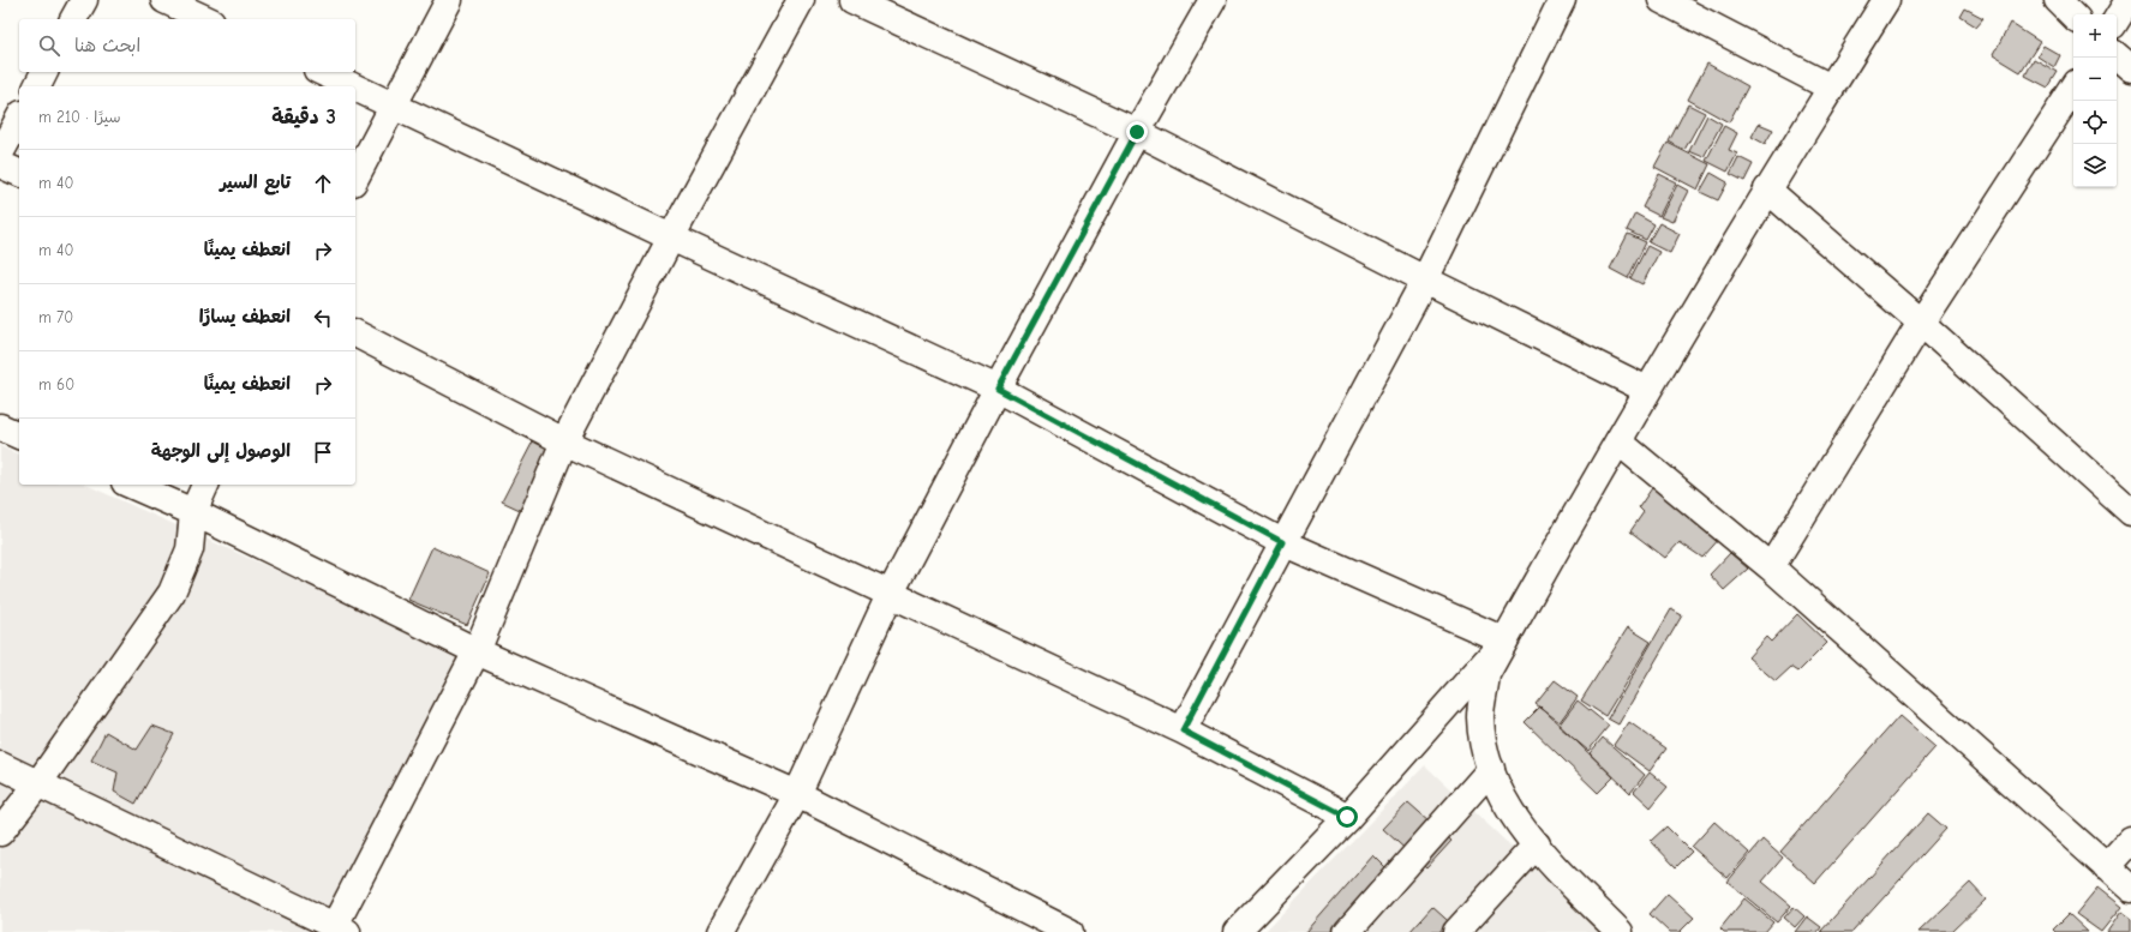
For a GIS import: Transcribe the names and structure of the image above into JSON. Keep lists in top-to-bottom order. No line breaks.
{"page":{"map_buttons":["+","−"],"search":"ابحث هنا","heading":["3 دقيقة","سيرًا · 210 m"],"list":[["تابع السير","40 m"],["انعطف يمينًا","40 m"],["انعطف يسارًا","70 m"],["انعطف يمينًا","60 m"],"الوصول إلى الوجهة"]}}
